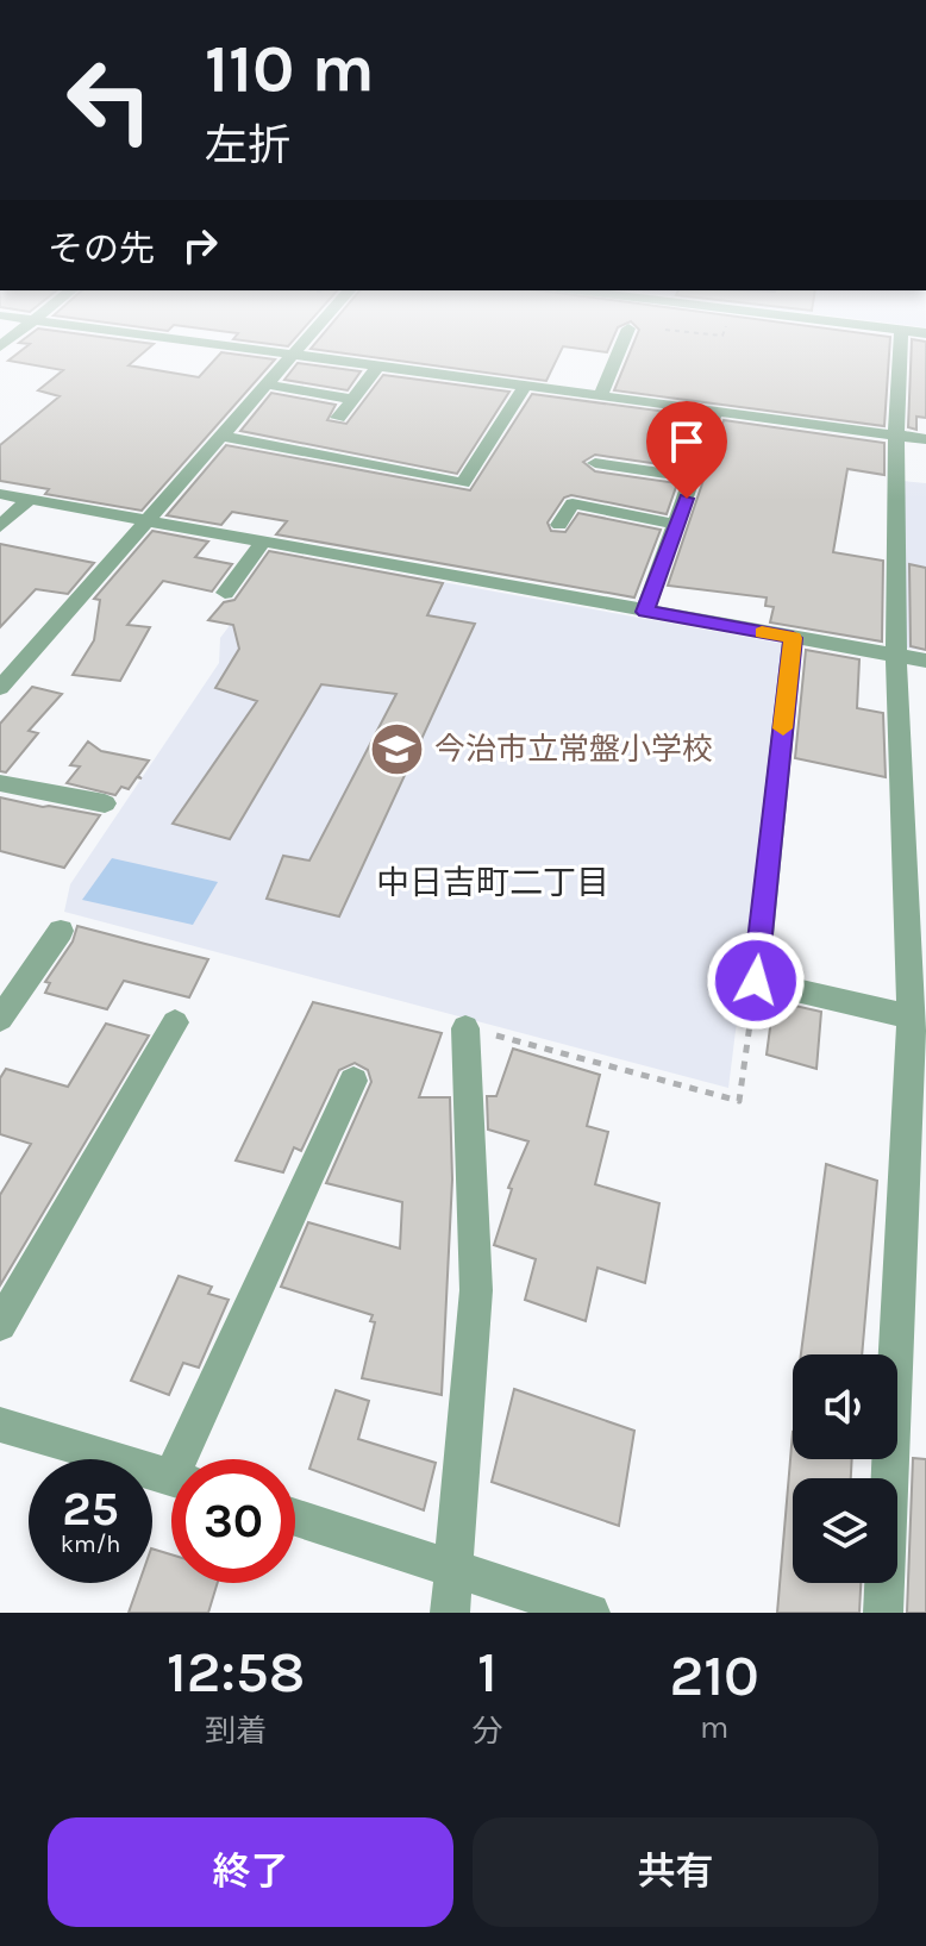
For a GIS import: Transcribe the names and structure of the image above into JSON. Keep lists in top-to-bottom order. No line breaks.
{"districts":["中日吉町二丁目"],"places":{"school or university":["今治市立常盤小学校"]},"page":{"turn":["110 m","左折"],"then":"その先","speed":"25 km/h","limit":"30","eta":["12:58","到着","1","分","210","m"],"buttons":["終了","共有"]}}
